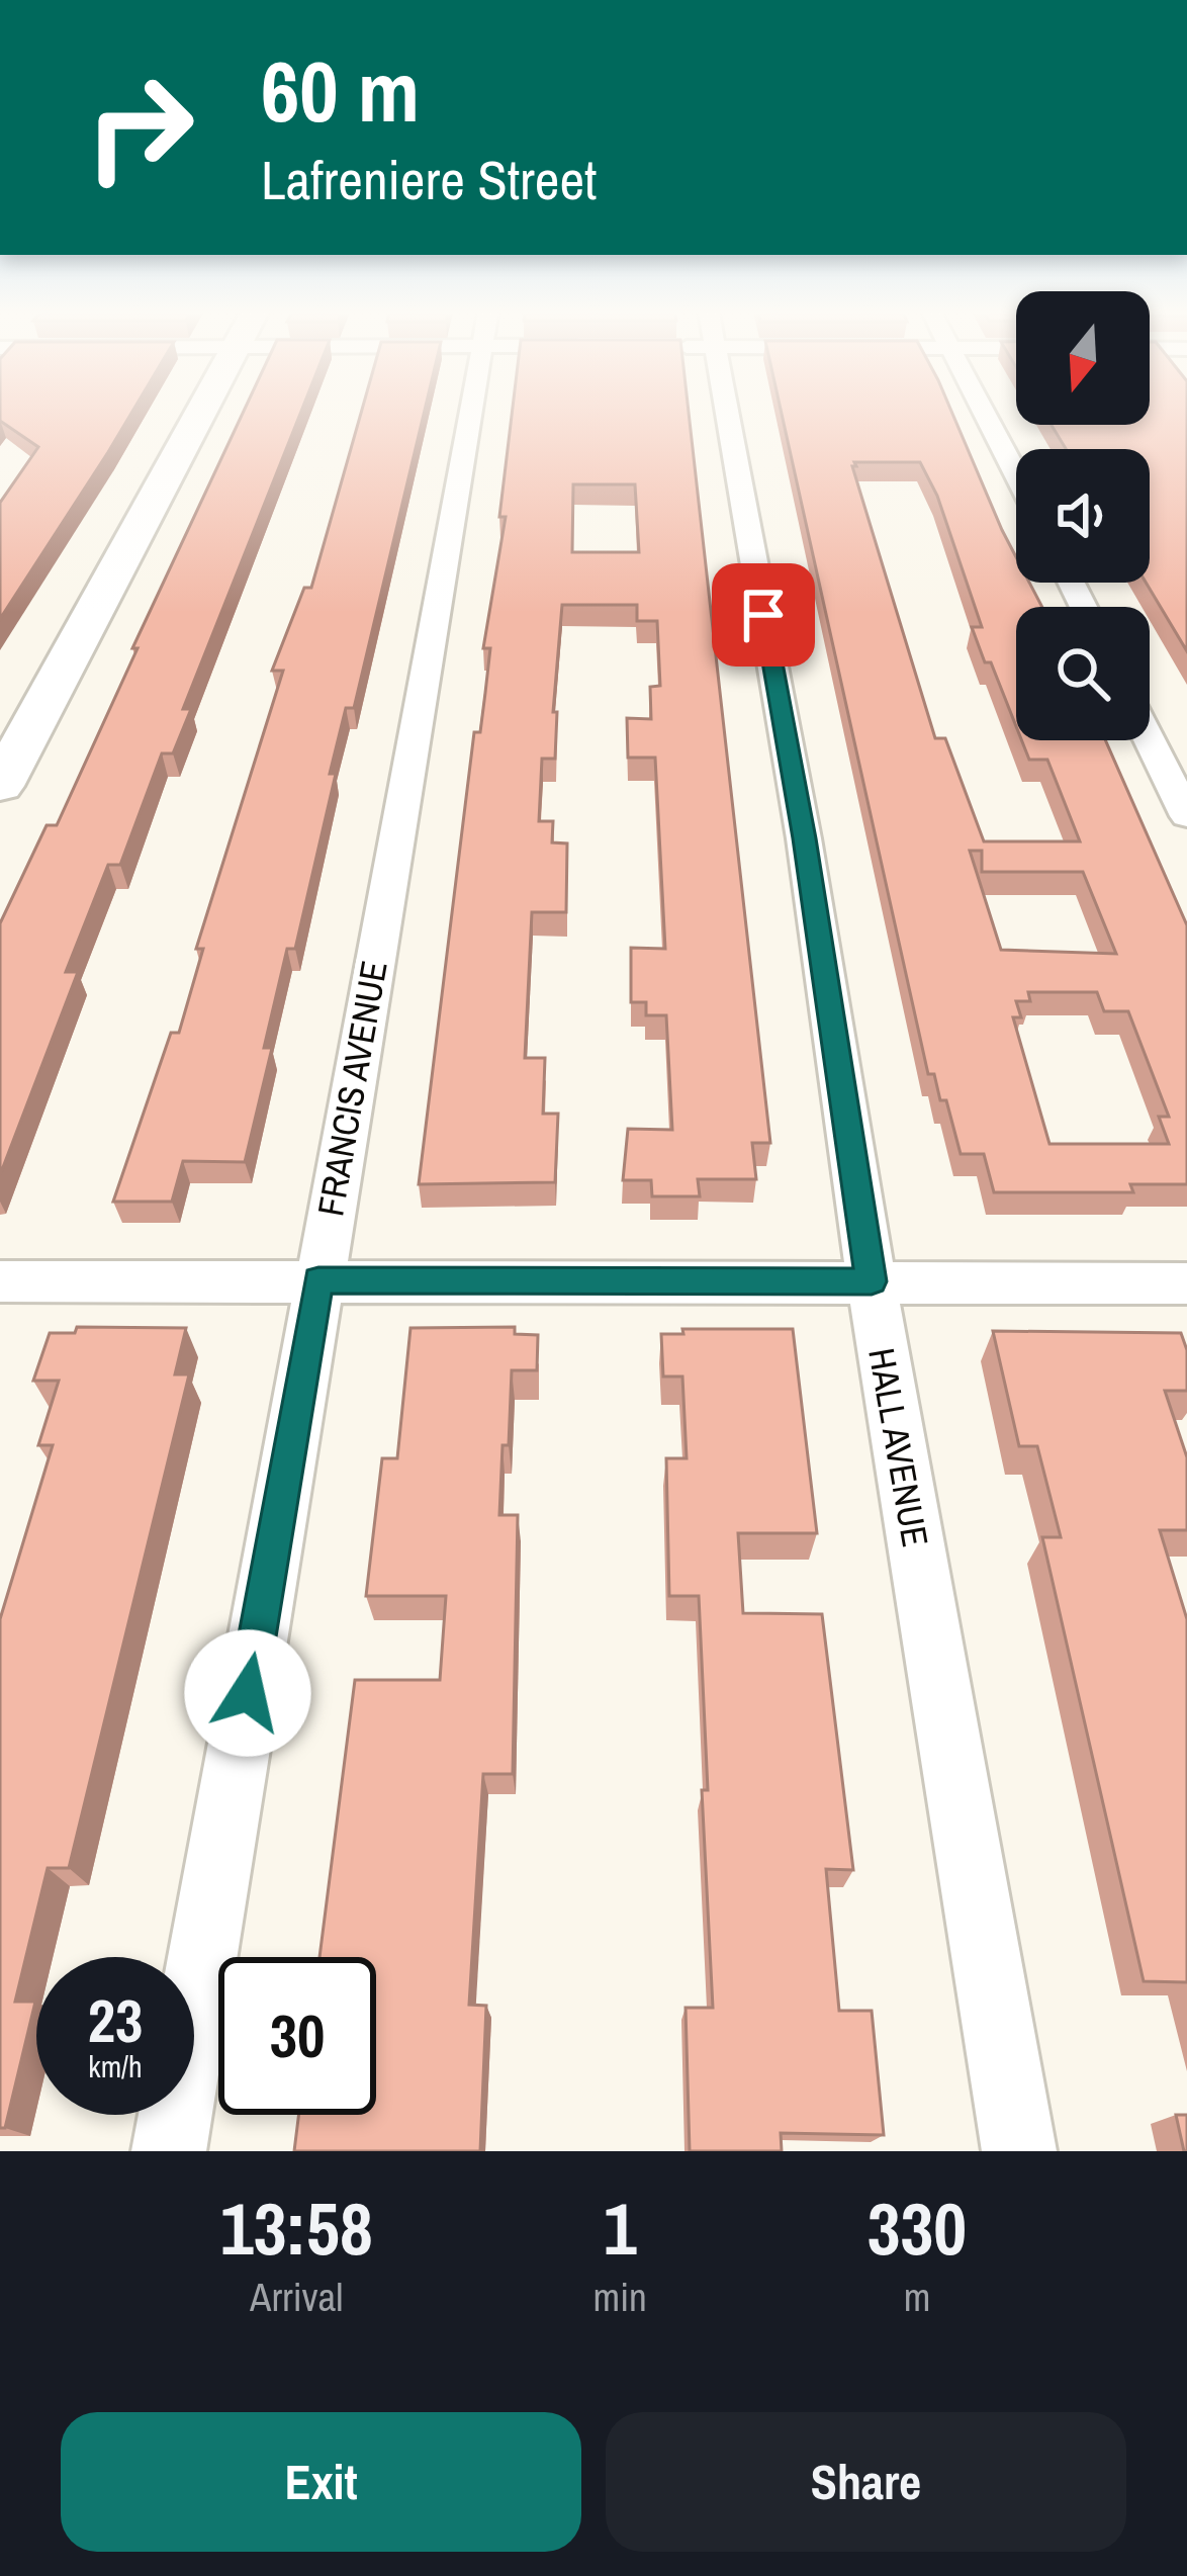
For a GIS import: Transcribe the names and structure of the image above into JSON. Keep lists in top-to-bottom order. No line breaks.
{"streets":{"street":["FRANCIS AVENUE","HALL AVENUE"]},"north":"bottom","page":{"turn":["60 m","Lafreniere Street"],"speed":"23 km/h","limit":"30","eta":["13:58","Arrival","1","min","330","m"],"buttons":["Exit","Share"]}}
